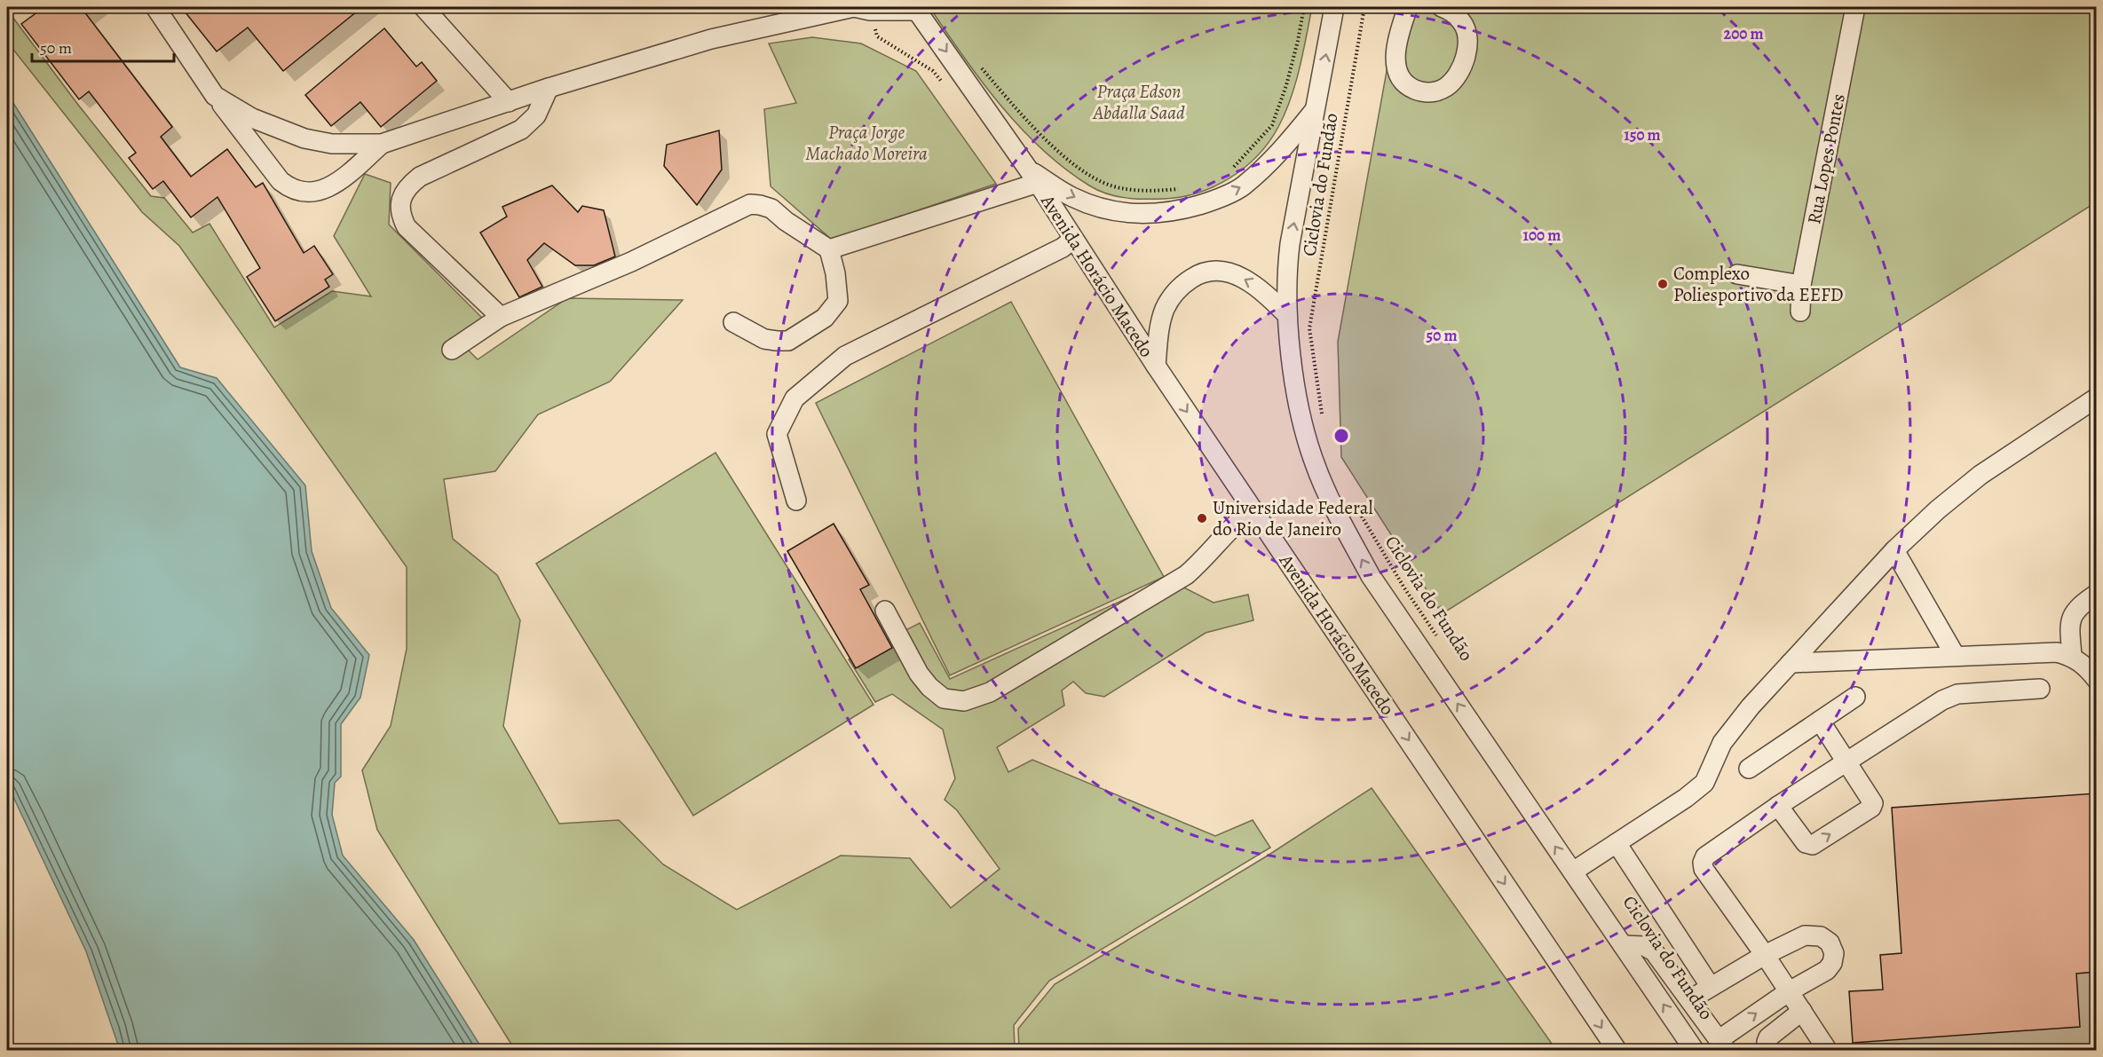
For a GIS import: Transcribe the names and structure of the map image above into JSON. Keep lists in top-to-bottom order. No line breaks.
{"streets":{"street":["Rua Lopes Pontes","Avenida Horácio Macedo"],"path":["Ciclovia do Fundão"]},"parks":["Praça Edson Abdalla Saad","Praça Jorge Machado Moreira"],"places":["Complexo Poliesportivo da EEFD","Universidade Federal do Rio de Janeiro"],"scale_bar":"50 m","rings":["200 m","150 m","100 m","50 m"]}
